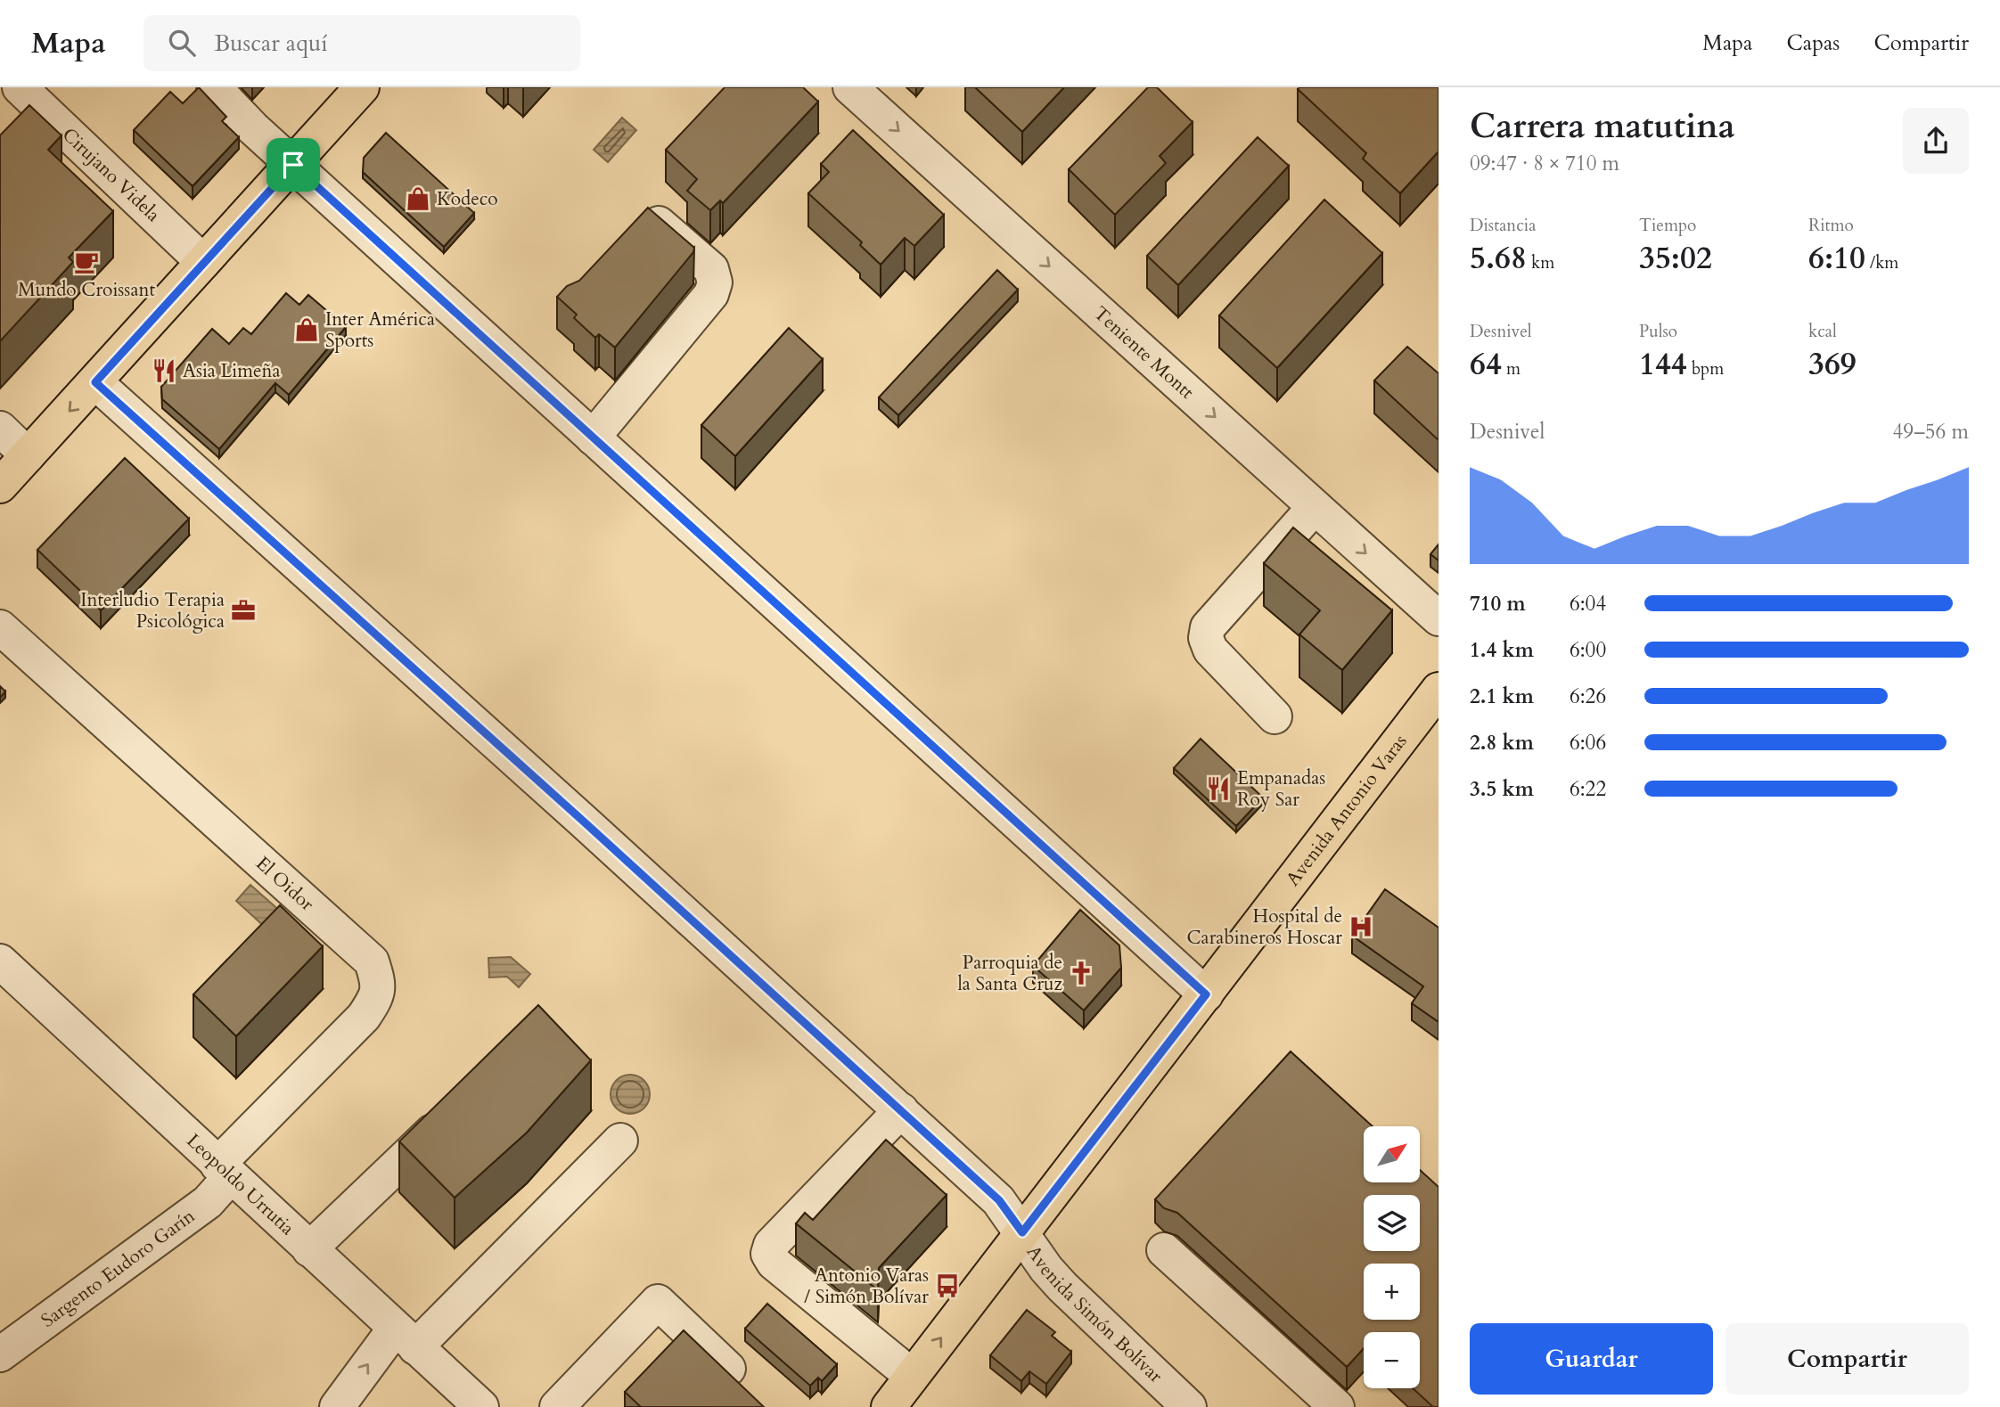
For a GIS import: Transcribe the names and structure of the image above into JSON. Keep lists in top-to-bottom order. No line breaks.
{"streets":{"main road":["Avenida Antonio Varas"],"street":["Cirujano Videla","Teniente Montt","El Oidor","Leopoldo Urrutia","Sargento Eudoro Garín","Avenida Simón Bolívar"]},"crossings":[["Avenida Antonio Varas","Avenida Simón Bolívar"],["El Oidor","Leopoldo Urrutia"],["El Oidor","Sargento Eudoro Garín"],["Leopoldo Urrutia","Sargento Eudoro Garín"]],"one_way":["Teniente Montt"],"places":{"shop":["Kodeco","Inter América Sports"],"cafe":["Mundo Croissant"],"restaurant":["Asia Limeña","Empanadas Roy Sar"],"office":["Interludio Terapia Psicológica"],"hospital":["Hospital de Carabineros Hoscar"],"church":["Parroquia de la Santa Cruz"],"bus stop":["Antonio Varas / Simón Bolívar"]},"north":"top right","page":{"header":"Mapa","search":"Buscar aquí","nav":["Mapa","Capas","Compartir"],"heading":["Carrera matutina","09:47 · 8 × 710 m"],"stats":[["Distancia","5.68 km"],["Tiempo","35:02"],["Ritmo","6:10 /km"],["Desnivel","64 m"],["Pulso","144 bpm"],["kcal","369"]],"chart":["Desnivel","49–56 m"],"list":[{"name":"710 m","note":"6:04"},{"name":"1.4 km","note":"6:00"},{"name":"2.1 km","note":"6:26"},{"name":"2.8 km","note":"6:06"},{"name":"3.5 km","note":"6:22"}],"map_buttons":["+","−"],"buttons":["Guardar","Compartir"]}}
